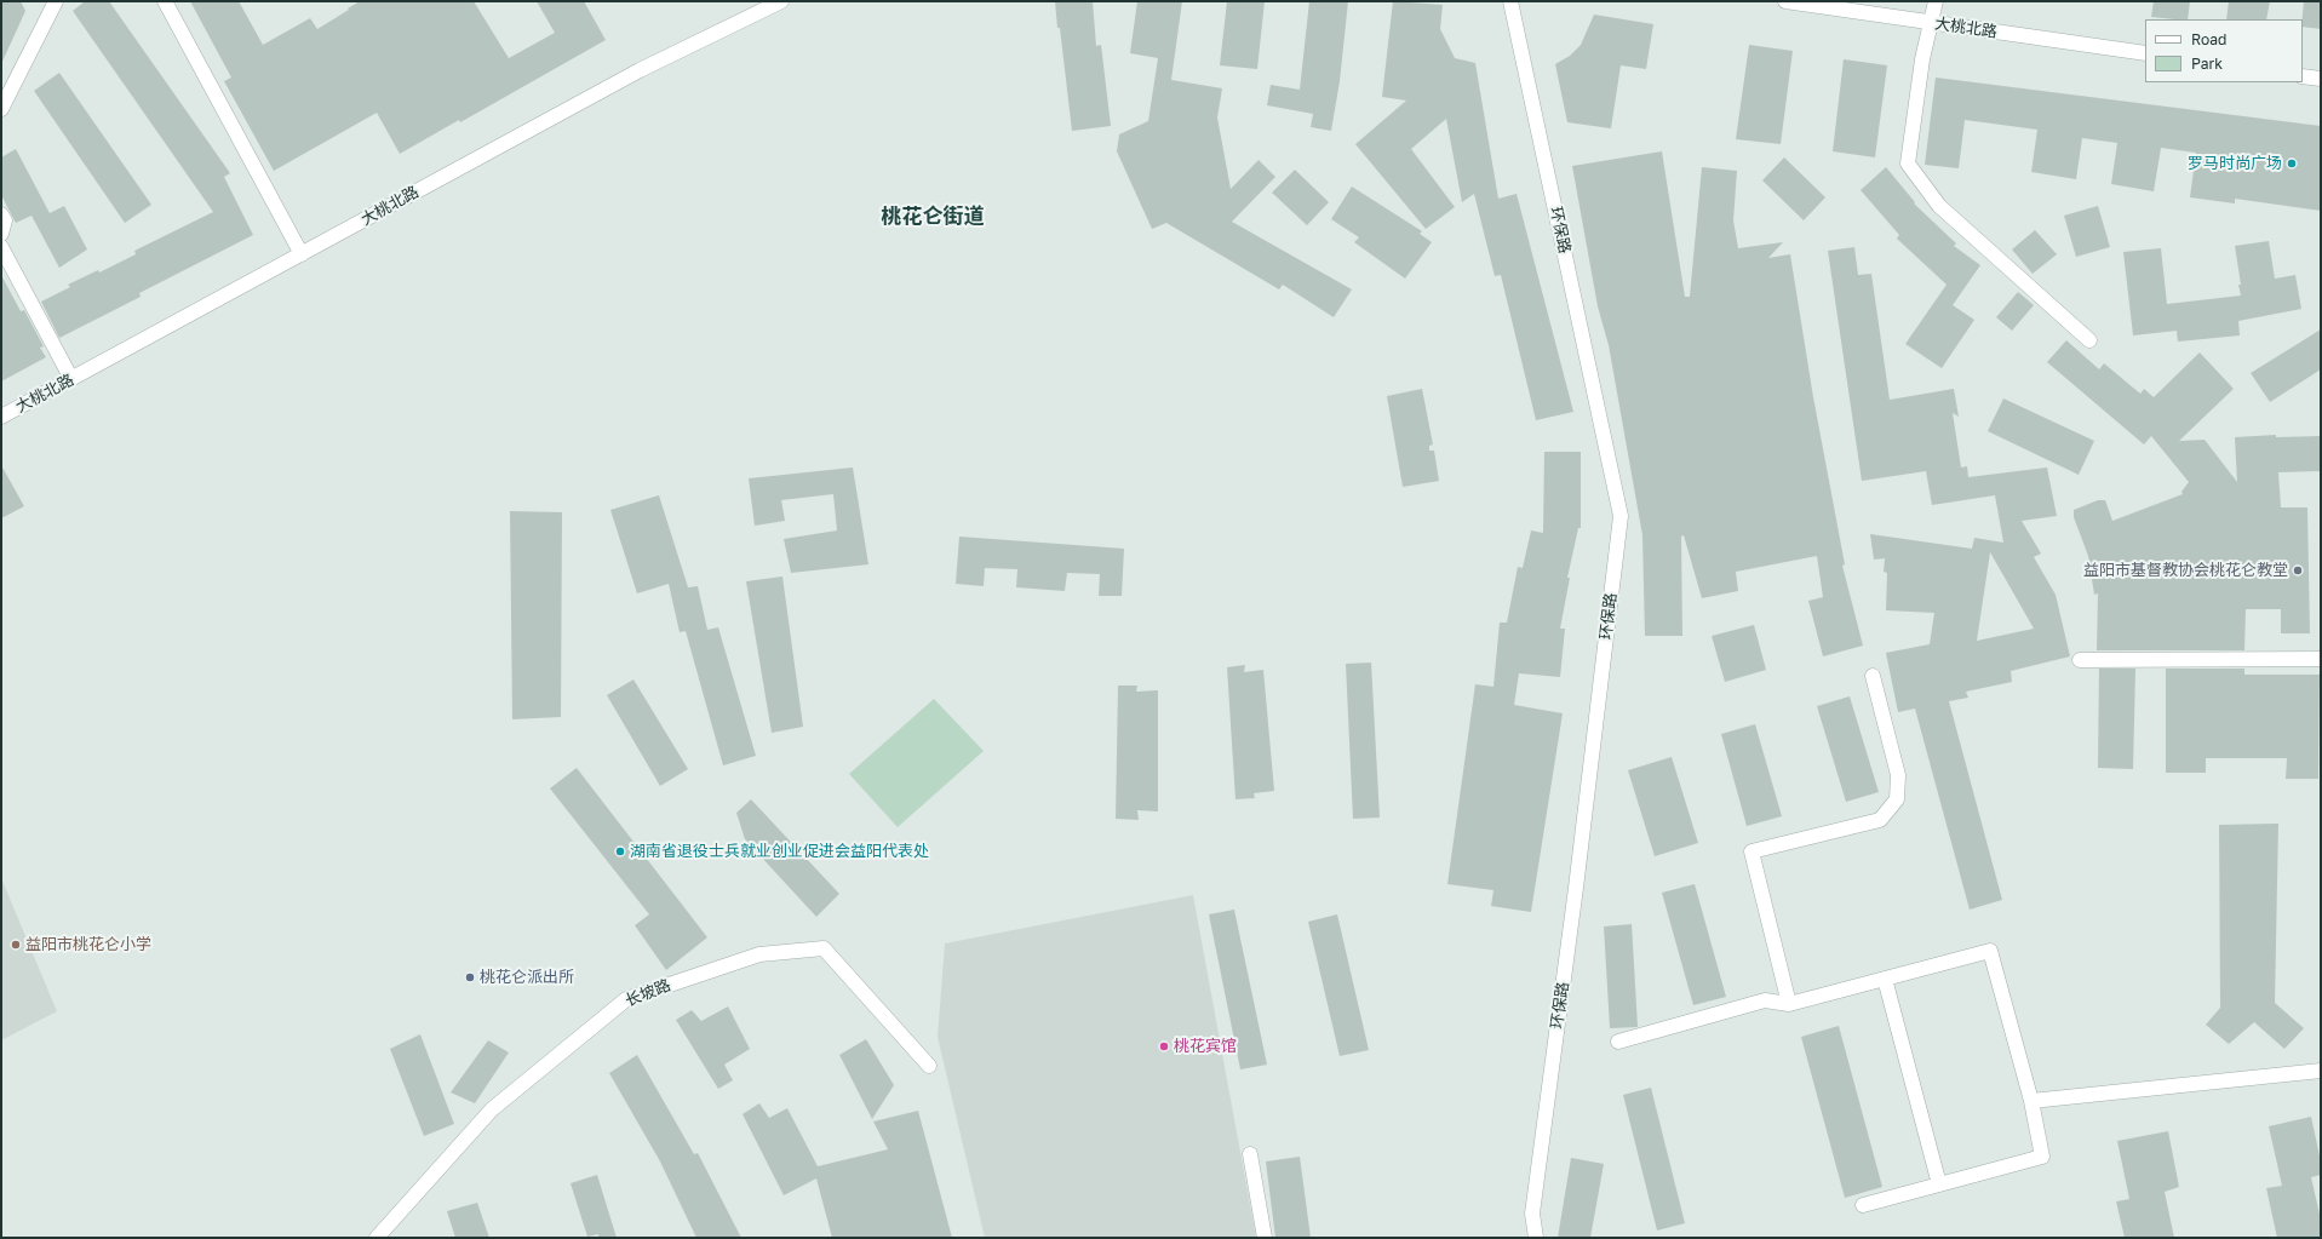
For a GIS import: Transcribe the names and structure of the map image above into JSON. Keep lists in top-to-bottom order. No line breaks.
{"streets":{"street":["大桃北路","环保路","长坡路"]},"districts":["桃花仑街道"],"places":["罗马时尚广场","益阳市基督教协会桃花仑教堂","湖南省退役士兵就业创业促进会益阳代表处","益阳市桃花仑小学","桃花仑派出所","桃花宾馆"],"legend":["Road","Park"]}
